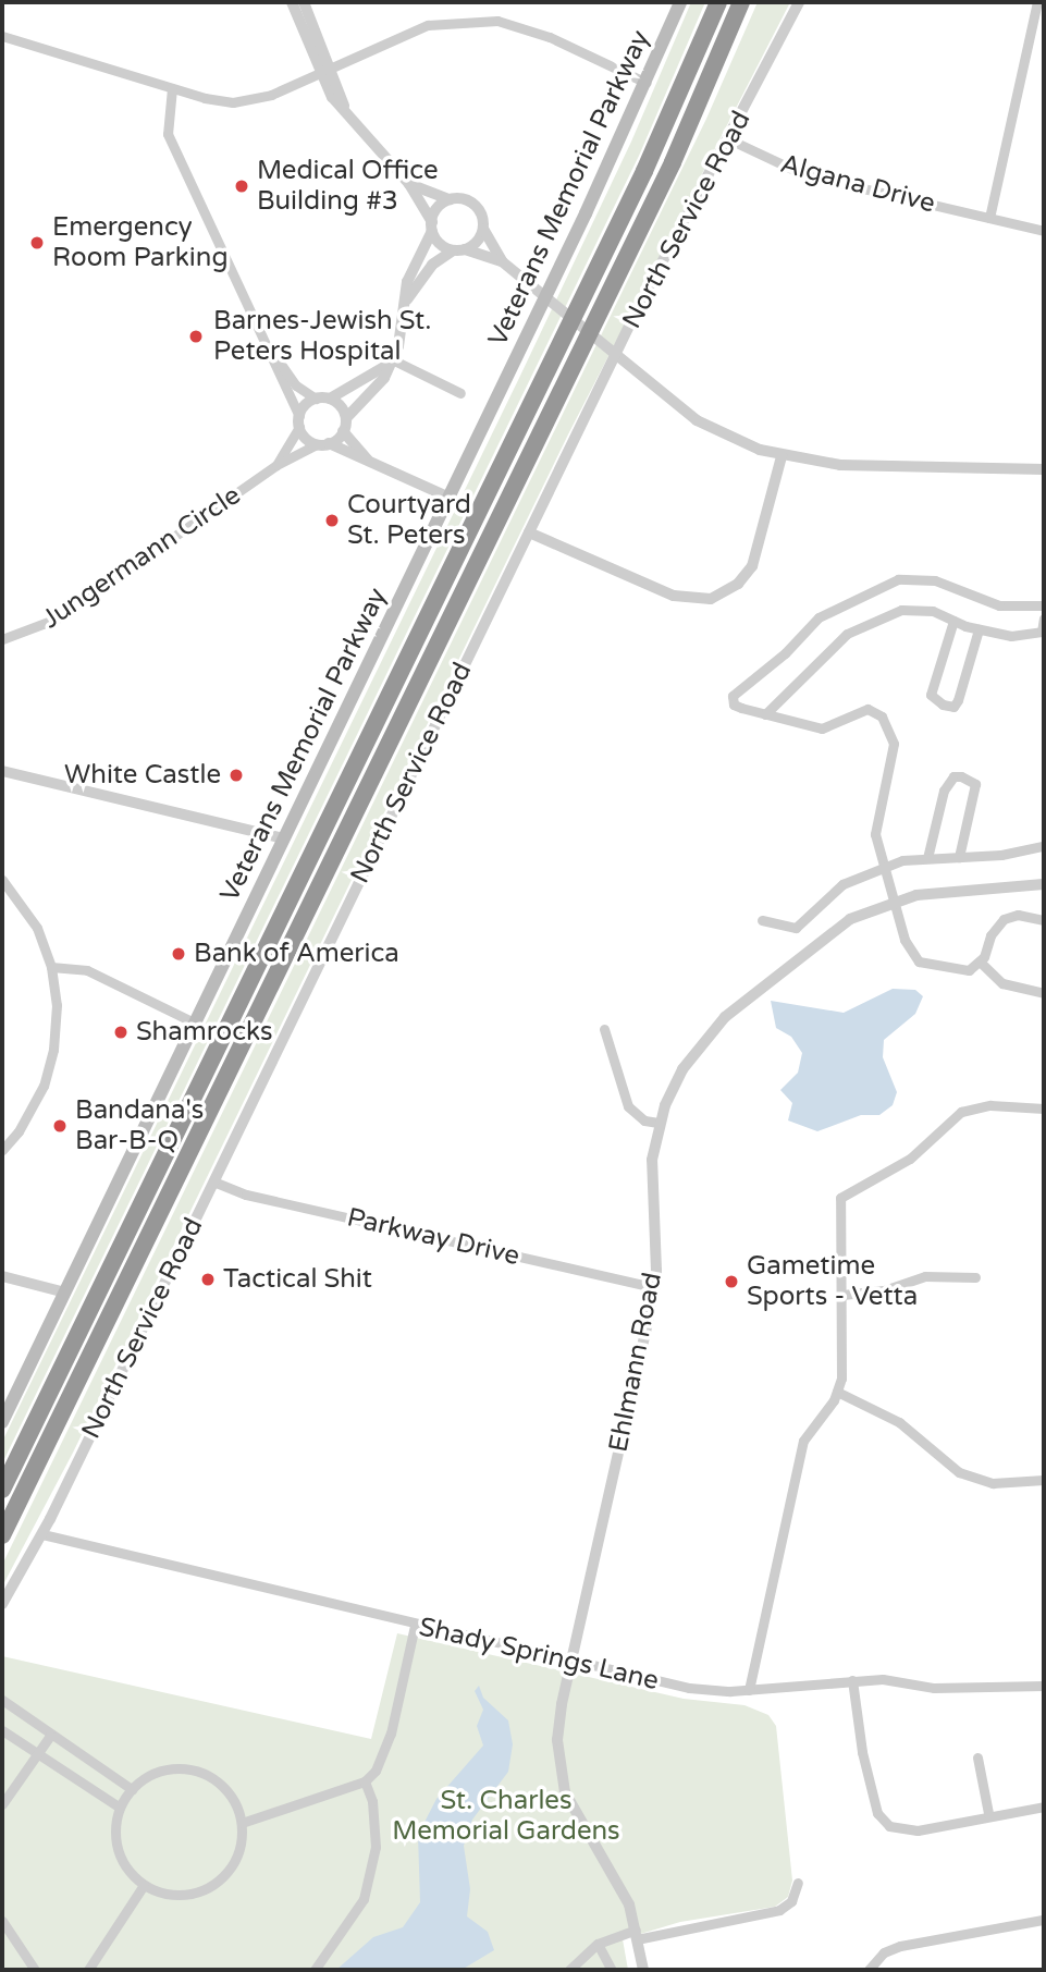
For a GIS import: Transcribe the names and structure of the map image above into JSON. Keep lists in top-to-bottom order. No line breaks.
{"streets":{"main road":["Veterans Memorial Parkway"],"street":["Algana Drive","North Service Road","Jungermann Circle","Parkway Drive","Ehlmann Road","Shady Springs Lane"]},"crossings":[["Algana Drive","North Service Road"],["North Service Road","Parkway Drive"],["North Service Road","Shady Springs Lane"],["Parkway Drive","Ehlmann Road"],["Ehlmann Road","Shady Springs Lane"]],"parks":["St. Charles Memorial Gardens"],"places":["Medical Office Building #3","Emergency Room Parking","Barnes-Jewish St. Peters Hospital","Courtyard St. Peters","White Castle","Bank of America","Shamrocks","Bandana's Bar-B-Q","Tactical Shit","Gametime Sports - Vetta"]}
